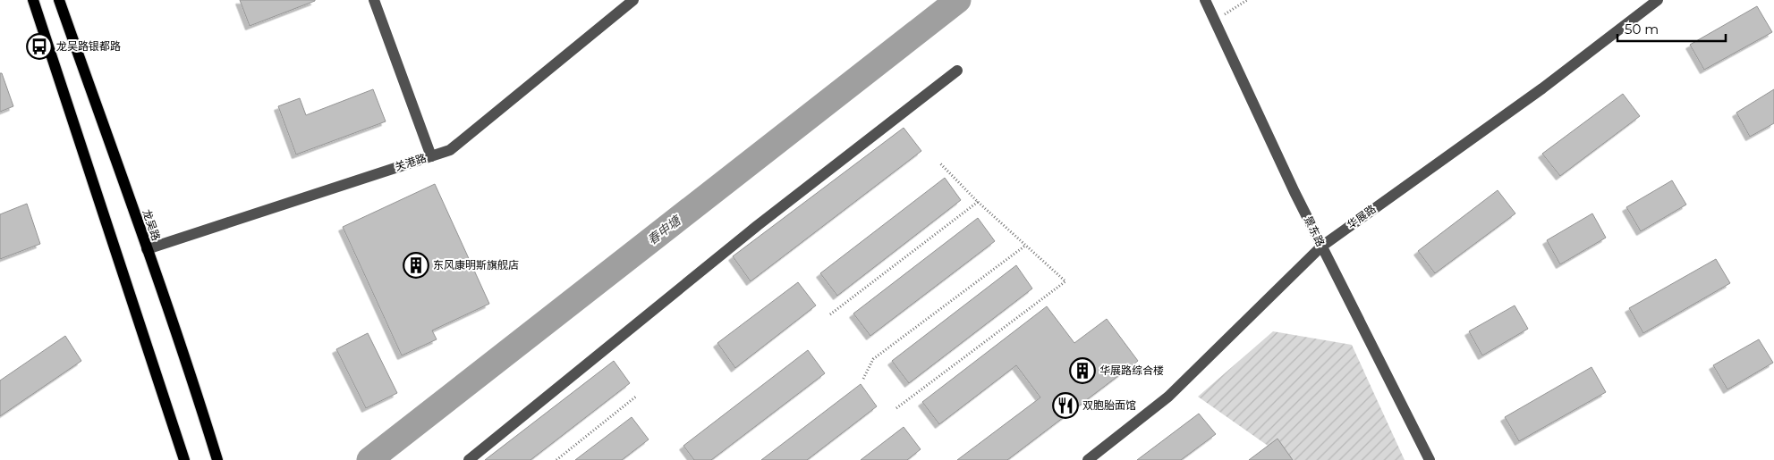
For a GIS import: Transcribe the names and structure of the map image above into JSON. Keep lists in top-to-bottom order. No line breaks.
{"streets":{"main road":["龙吴路"],"street":["关港路","华展路","景东路"]},"crossings":[["关港路","龙吴路"],["华展路","景东路"]],"water":["春申塘"],"places":{"bus stop":["龙吴路银都路"],"building":["东风康明斯旗舰店","华展路综合楼"],"restaurant":["双胞胎面馆"]},"scale_bar":"50 m"}
